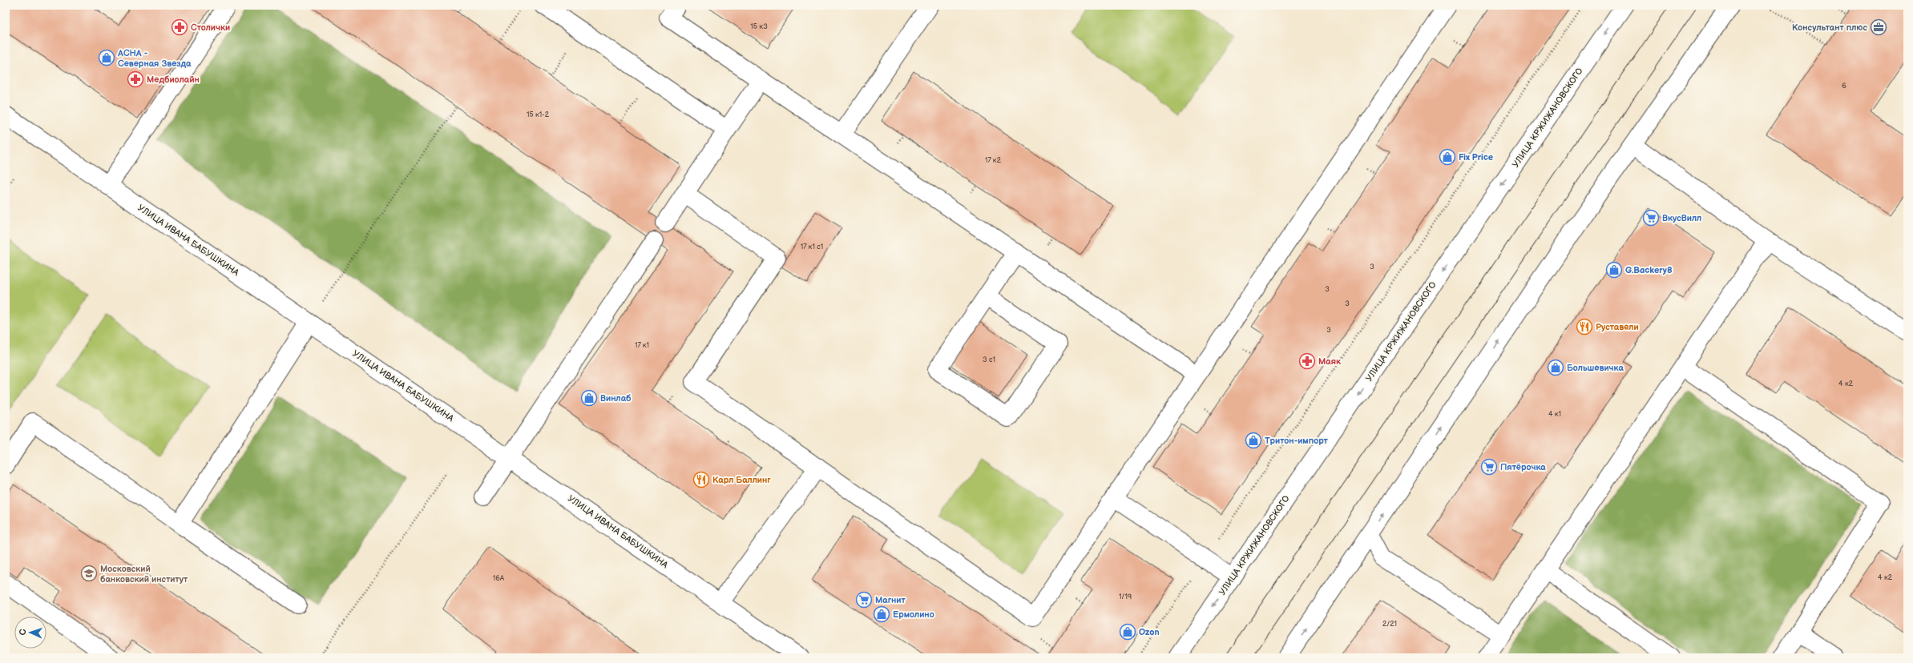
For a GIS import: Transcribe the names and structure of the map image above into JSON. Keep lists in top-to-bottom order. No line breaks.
{"streets":{"street":["УЛИЦА КРЖИЖАНОВСКОГО","УЛИЦА ИВАНА БАБУШКИНА"]},"places":{"pharmacy":["Столички","Медбиолайн","Маяк"],"office":["Консультант плюс"],"shop":["АСНА - Северная Звезда","Fix Price","G.Backery8","Большевичка","Винлаб","Тритон-импорт","Ермолино","Ozon"],"supermarket":["ВкусВилл","Пятёрочка","Магнит"],"restaurant":["Руставели","Карл Баллинг"],"school or university":["Московский банковский институт"]},"house_numbers":["15 к3","6","15 к1-2","17 к2","17 к1 с1","3","3","3","3","17 к1","3 с1","4 к2","4 к1","4 к2","16А","1/19","2/21"],"north":"left"}
